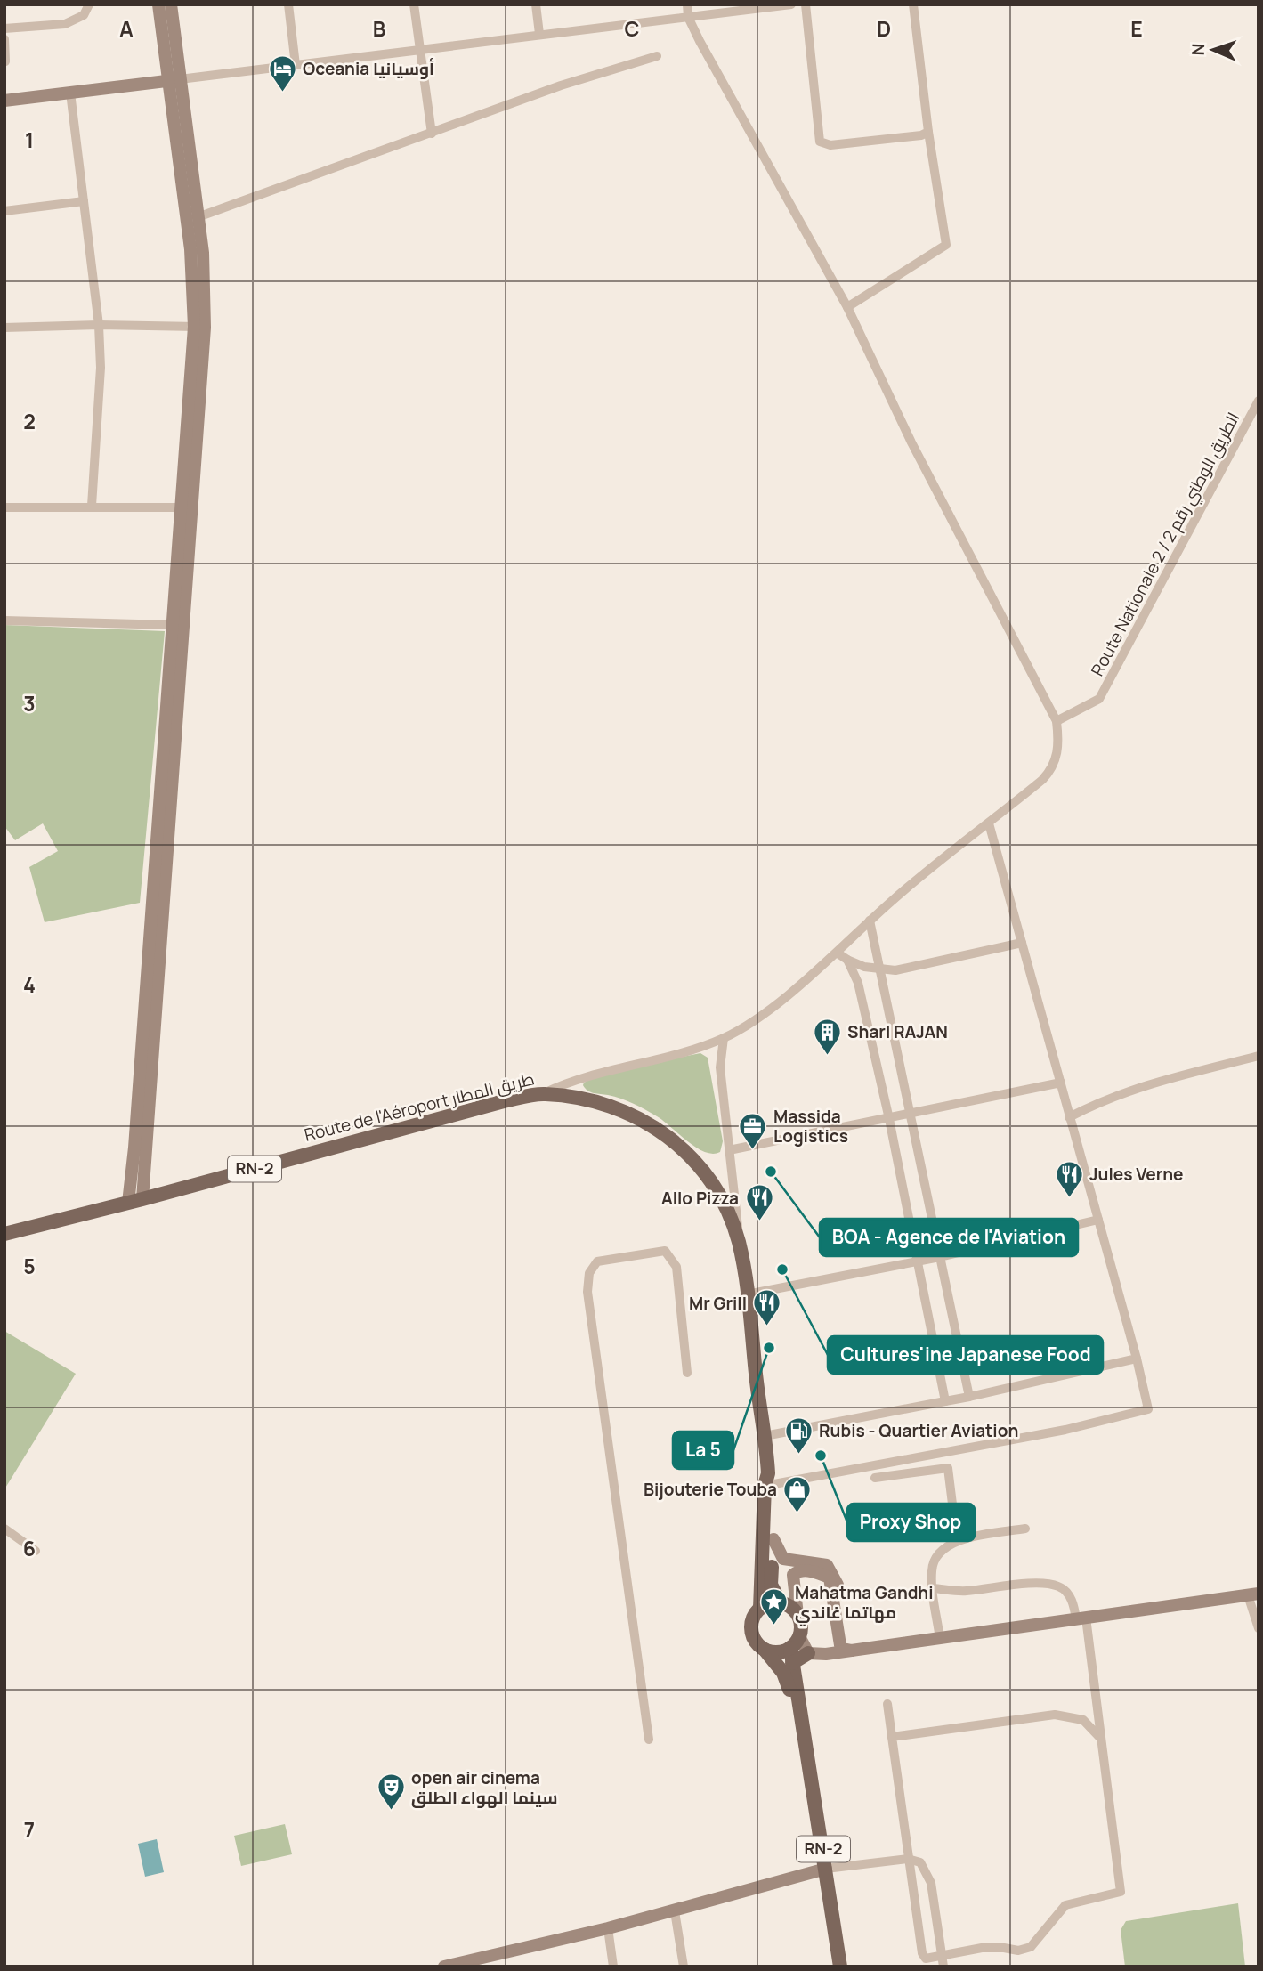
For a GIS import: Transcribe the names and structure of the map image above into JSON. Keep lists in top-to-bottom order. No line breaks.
{"streets":{"main road":["Route de l'Aéroport طريق المطار","RN-2"],"street":["Route Nationale 2 / الطريق الوطني رقم 2"]},"crossings":[["Route de l'Aéroport طريق المطار","RN-2"]],"places":{"hotel":["Oceania أوسيانيا"],"building":["Sharl RAJAN"],"office":["Massida Logistics"],"other":["BOA - Agence de l'Aviation","Cultures'ine Japanese Food","La 5","Proxy Shop"],"restaurant":["Jules Verne","Allo Pizza","Mr Grill"],"fuel station":["Rubis - Quartier Aviation"],"shop":["Bijouterie Touba"],"place":["Mahatma Gandhi مهاتما غاندي"],"theatre":["open air cinema سينما الهواء الطلق"]},"north":"left","grid":{"columns":["A","B","C","D","E"],"rows":["1","2","3","4","5","6","7"]}}
